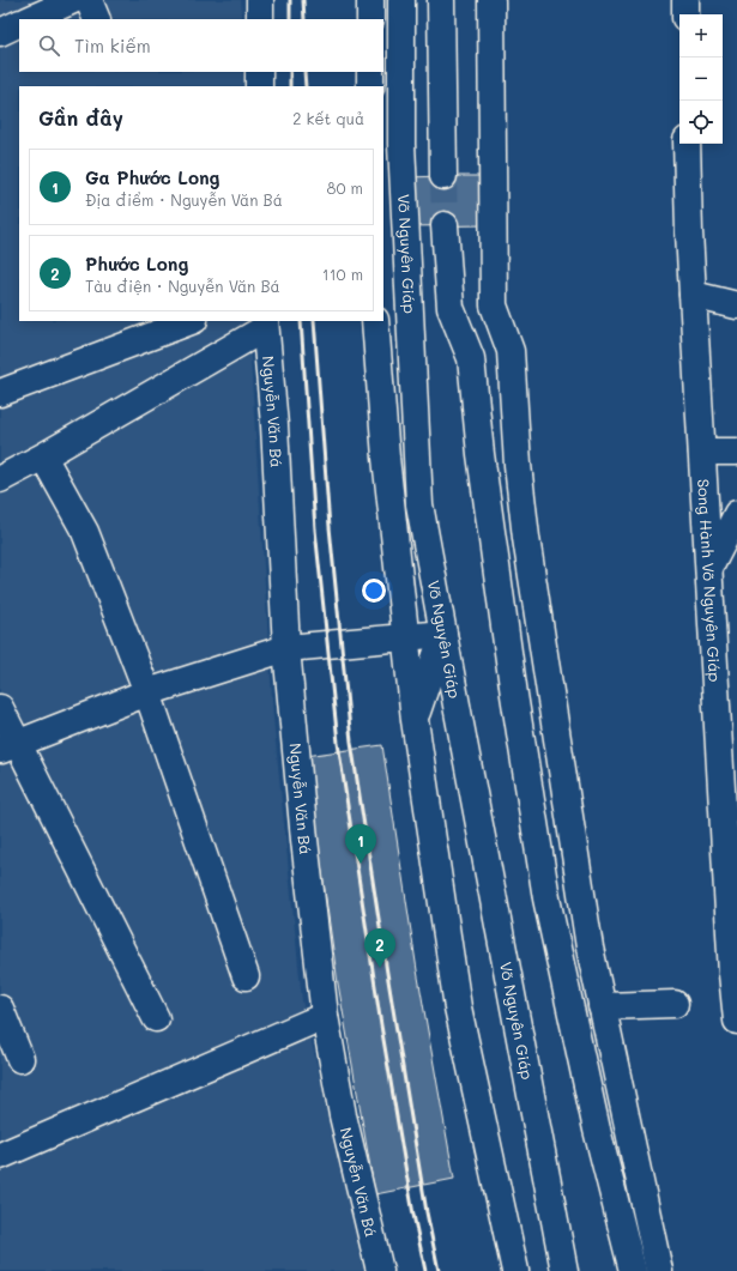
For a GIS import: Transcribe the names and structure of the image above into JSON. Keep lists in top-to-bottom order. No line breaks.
{"streets":{"main road":["Võ Nguyên Giáp","Nguyễn Văn Bá","Song Hành Võ Nguyên Giáp"]},"page":{"map_buttons":["+","−"],"search":"Tìm kiếm","heading":["Gần đây","2 kết quả"],"list":[{"mark":"1","name":"Ga Phước Long","note":"Địa điểm · Nguyễn Văn Bá","value":"80 m"},{"mark":"2","name":"Phước Long","note":"Tàu điện · Nguyễn Văn Bá","value":"110 m"}],"pins":["1","2"]}}
